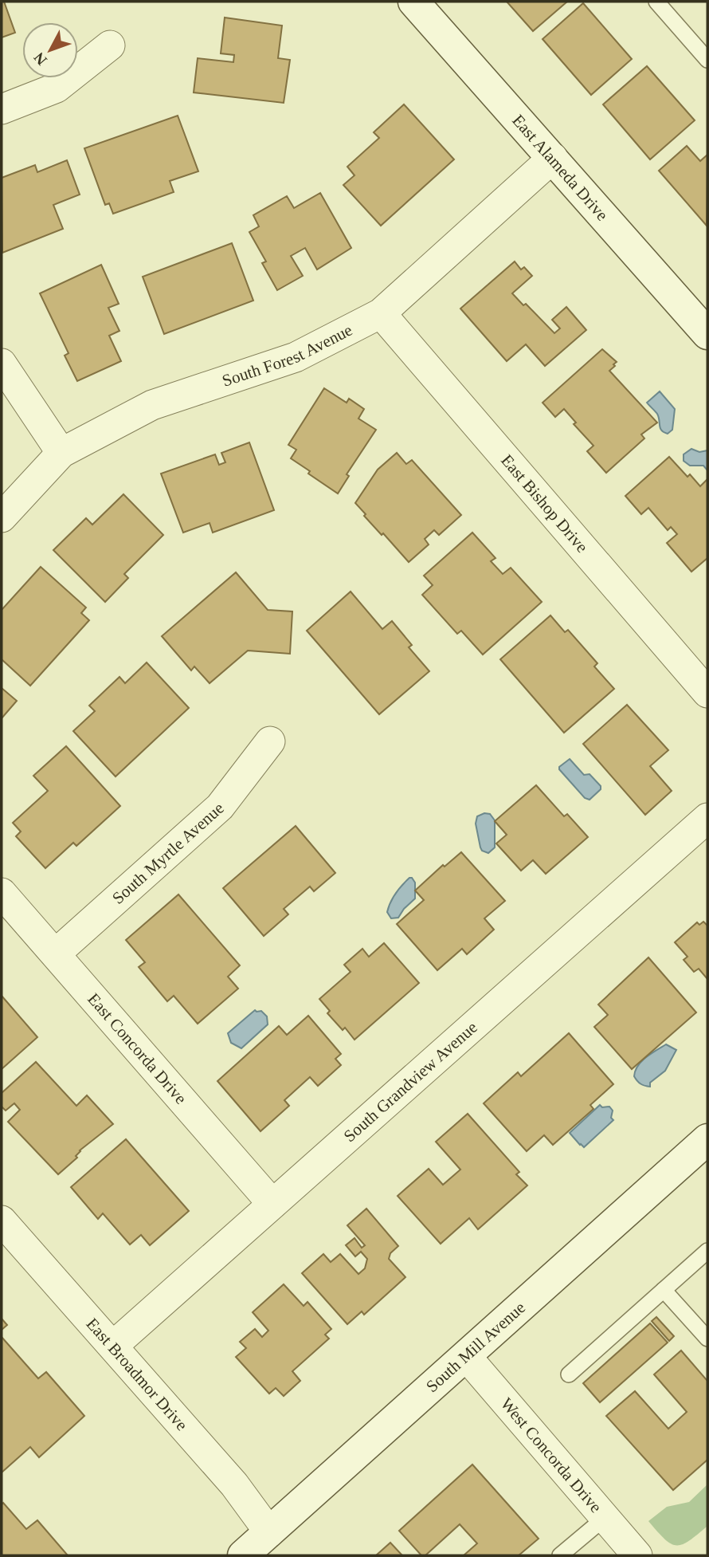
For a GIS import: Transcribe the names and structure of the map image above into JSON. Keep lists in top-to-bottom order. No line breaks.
{"streets":{"main road":["East Alameda Drive","South Mill Avenue"],"street":["South Forest Avenue","East Bishop Drive","South Myrtle Avenue","East Concorda Drive","South Grandview Avenue","East Broadmor Drive","West Concorda Drive"]},"crossings":[["East Alameda Drive","South Forest Avenue"],["South Forest Avenue","East Bishop Drive"],["South Myrtle Avenue","East Concorda Drive"],["East Concorda Drive","South Grandview Avenue"],["South Grandview Avenue","East Broadmor Drive"],["South Mill Avenue","East Broadmor Drive"],["South Mill Avenue","West Concorda Drive"]],"north":"bottom left"}
